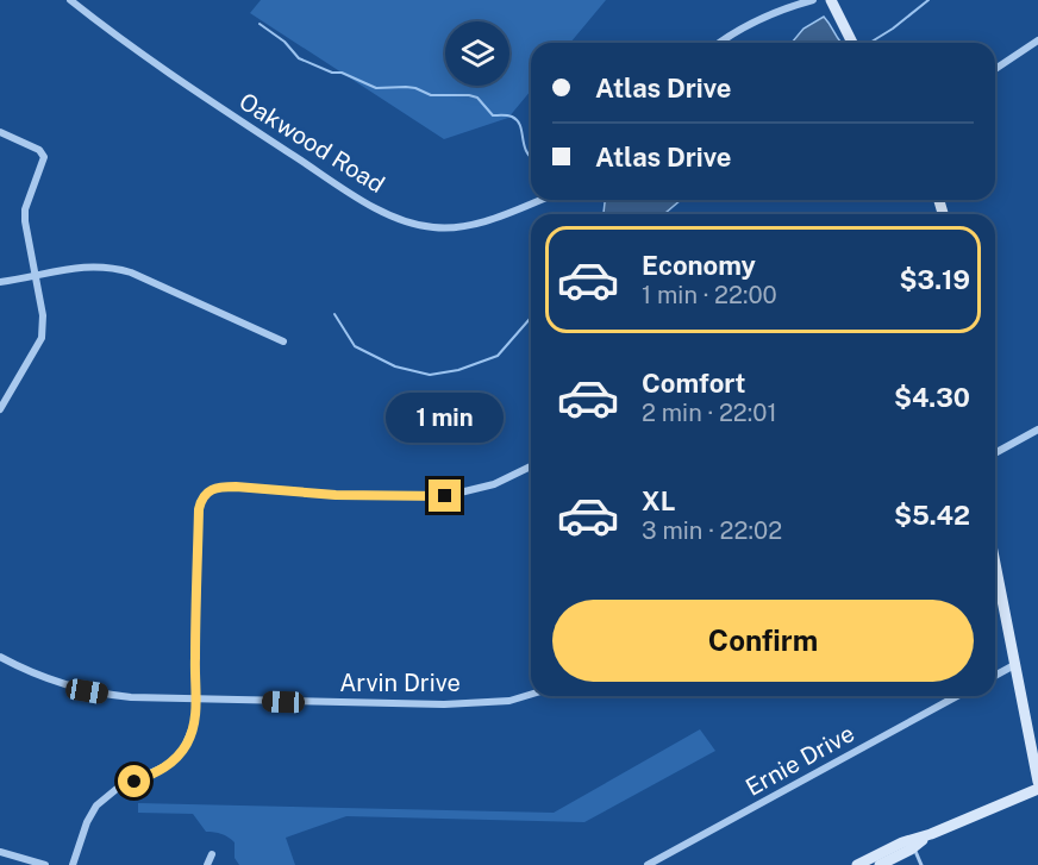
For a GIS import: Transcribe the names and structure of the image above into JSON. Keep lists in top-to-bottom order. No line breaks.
{"streets":{"street":["Oakwood Road","Arvin Drive","Ernie Drive"]},"page":{"banner":["Atlas Drive","Atlas Drive"],"list":[{"name":"Economy","note":"1 min · 22:00","value":"$3.19"},{"name":"Comfort","note":"2 min · 22:01","value":"$4.30"},{"name":"XL","note":"3 min · 22:02","value":"$5.42"}],"bubble":"1 min","buttons":"Confirm"}}
